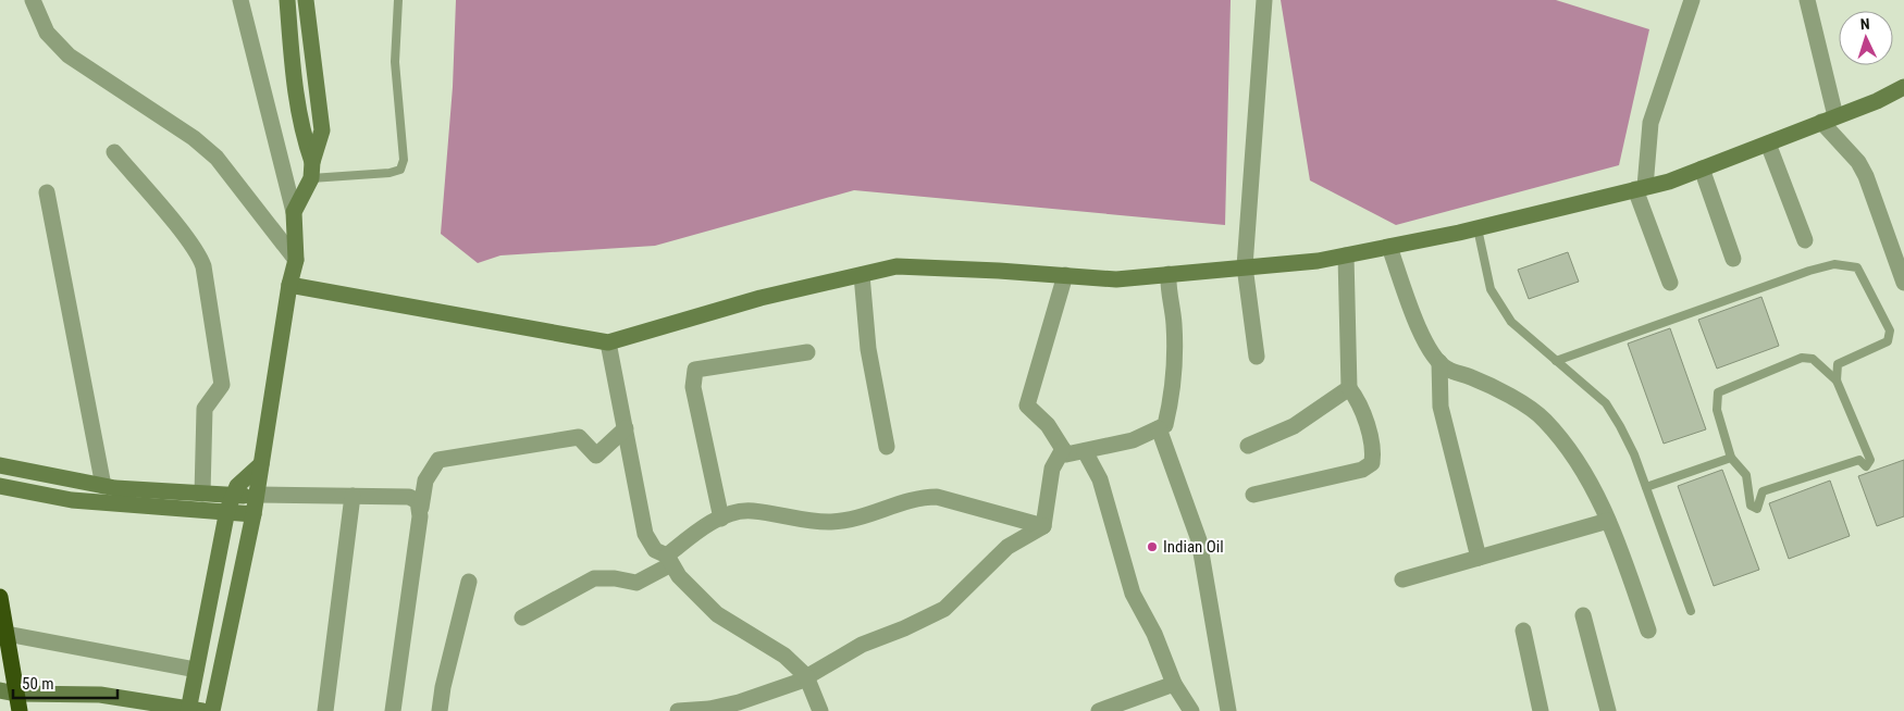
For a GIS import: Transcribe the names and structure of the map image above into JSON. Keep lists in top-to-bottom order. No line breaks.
{"places":["Indian Oil"],"scale_bar":"50 m","north":"top"}
